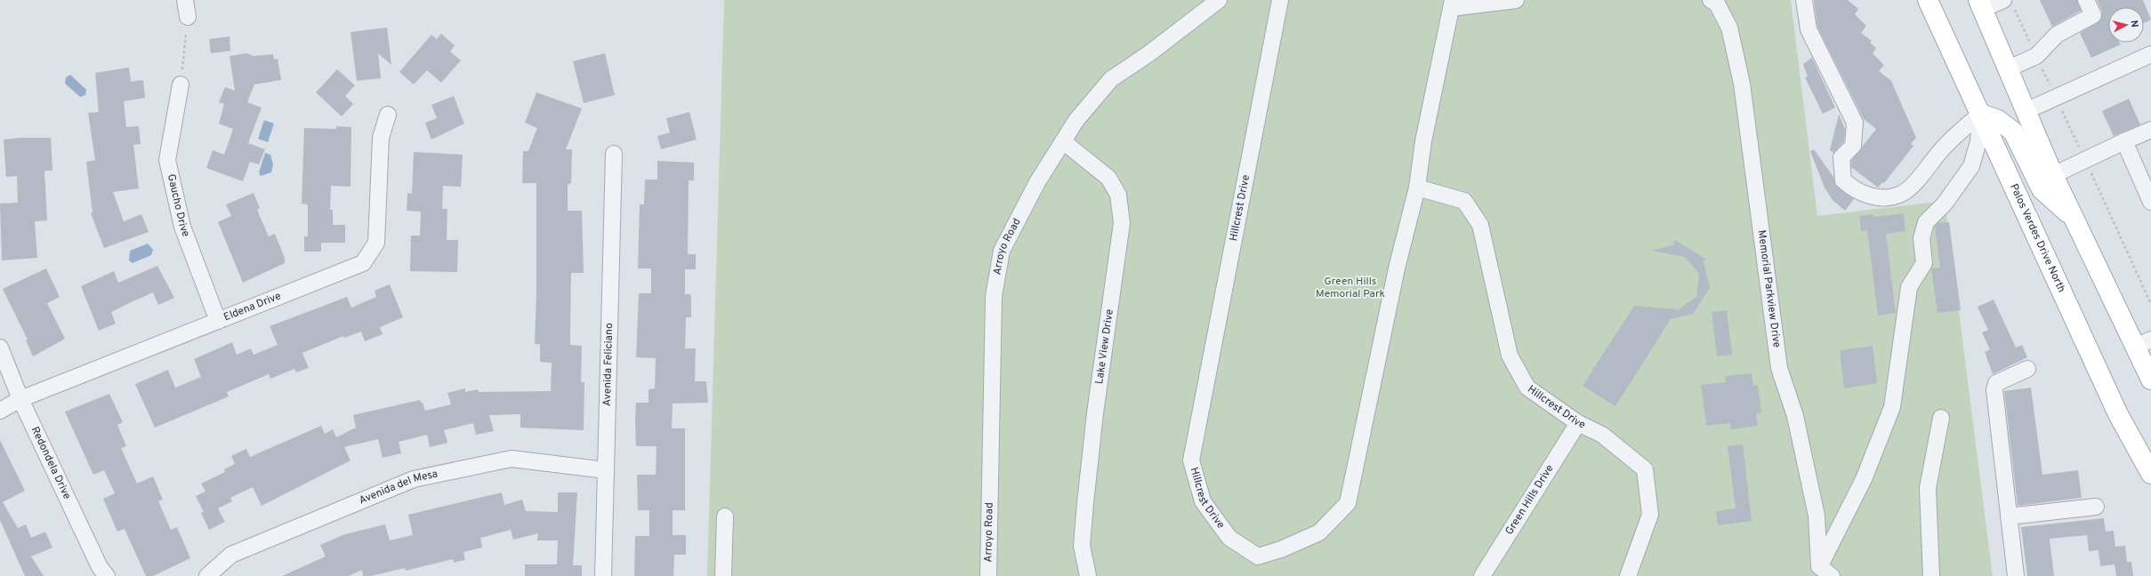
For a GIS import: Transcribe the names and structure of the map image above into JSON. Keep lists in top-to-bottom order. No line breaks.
{"streets":{"main road":["Palos Verdes Drive North"],"street":["Gaucho Drive","Hillcrest Drive","Arroyo Road","Memorial Parkview Drive","Eldena Drive","Lake View Drive","Avenida Feliciano","Redondela Drive","Avenida del Mesa","Green Hills Drive"]},"crossings":[["Gaucho Drive","Eldena Drive"],["Hillcrest Drive","Green Hills Drive"],["Arroyo Road","Lake View Drive"],["Eldena Drive","Redondela Drive"],["Avenida Feliciano","Avenida del Mesa"]],"parks":["Green Hills Memorial Park"],"north":"right"}
